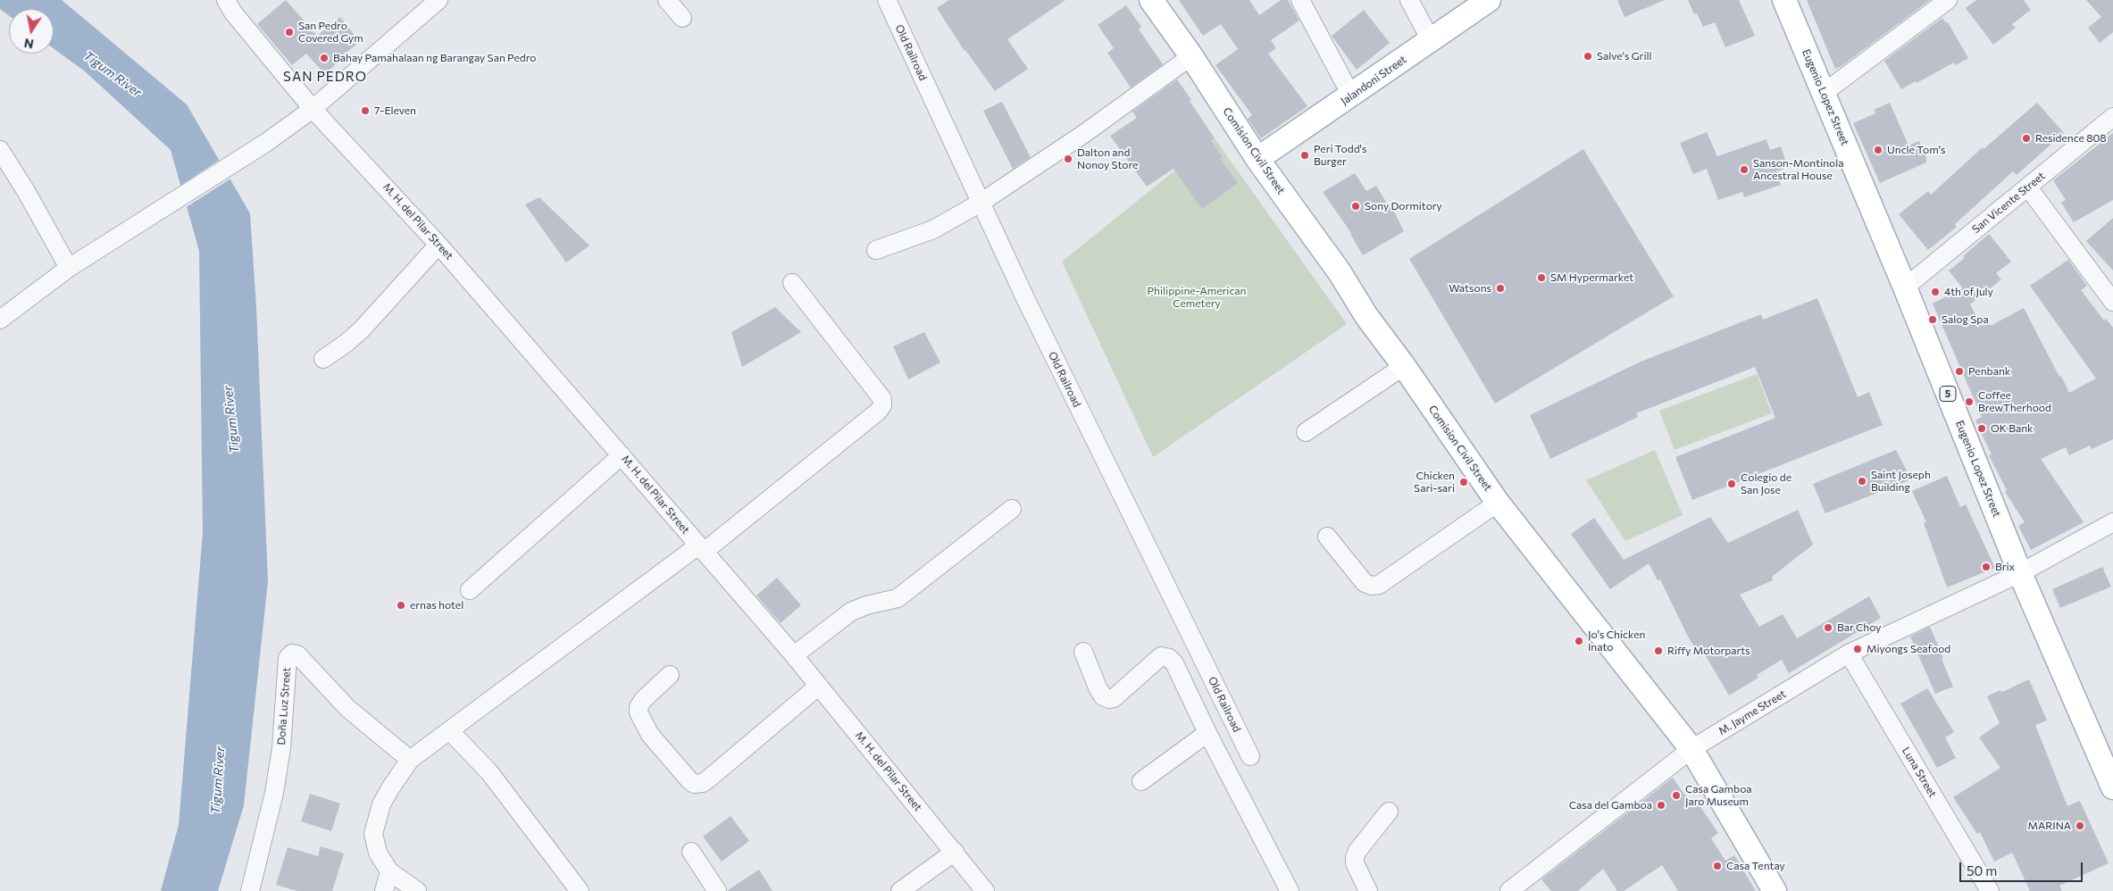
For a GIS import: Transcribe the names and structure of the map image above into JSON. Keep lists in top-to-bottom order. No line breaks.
{"streets":{"main road":["Jalandoni Street","Eugenio Lopez Street","Comision Civil Street","5"],"street":["Old Railroad","San Vicente Street","M. H. del Pilar Street","Doña Luz Street","M. Jayme Street","Luna Street"]},"crossings":[["Jalandoni Street","Comision Civil Street"],["Eugenio Lopez Street","San Vicente Street"],["Eugenio Lopez Street","M. Jayme Street"],["Comision Civil Street","M. Jayme Street"],["M. Jayme Street","Luna Street"]],"districts":["SAN PEDRO"],"water":["Tigum River"],"parks":["Philippine-American Cemetery"],"places":["San Pedro Covered Gym","Salve's Grill","Bahay Pamahalaan ng Barangay San Pedro","7-Eleven","Residence 808","Uncle Tom's","Peri Todd's Burger","Dalton and Nonoy Store","Sanson-Montinola Ancestral House","Sony Dormitory","SM Hypermarket","Watsons","4th of July","Salog Spa","Penbank","Coffee BrewTherhood","OK Bank","Saint Joseph Building","Chicken Sari-sari","Colegio de San Jose","Brix","ernas hotel","Bar Choy","Jo's Chicken Inato","Miyongs Seafood","Riffy Motorparts","Casa Gamboa Jaro Museum","Casa del Gamboa","MARINA","Casa Tentay"],"scale_bar":"50 m","north":"bottom"}
